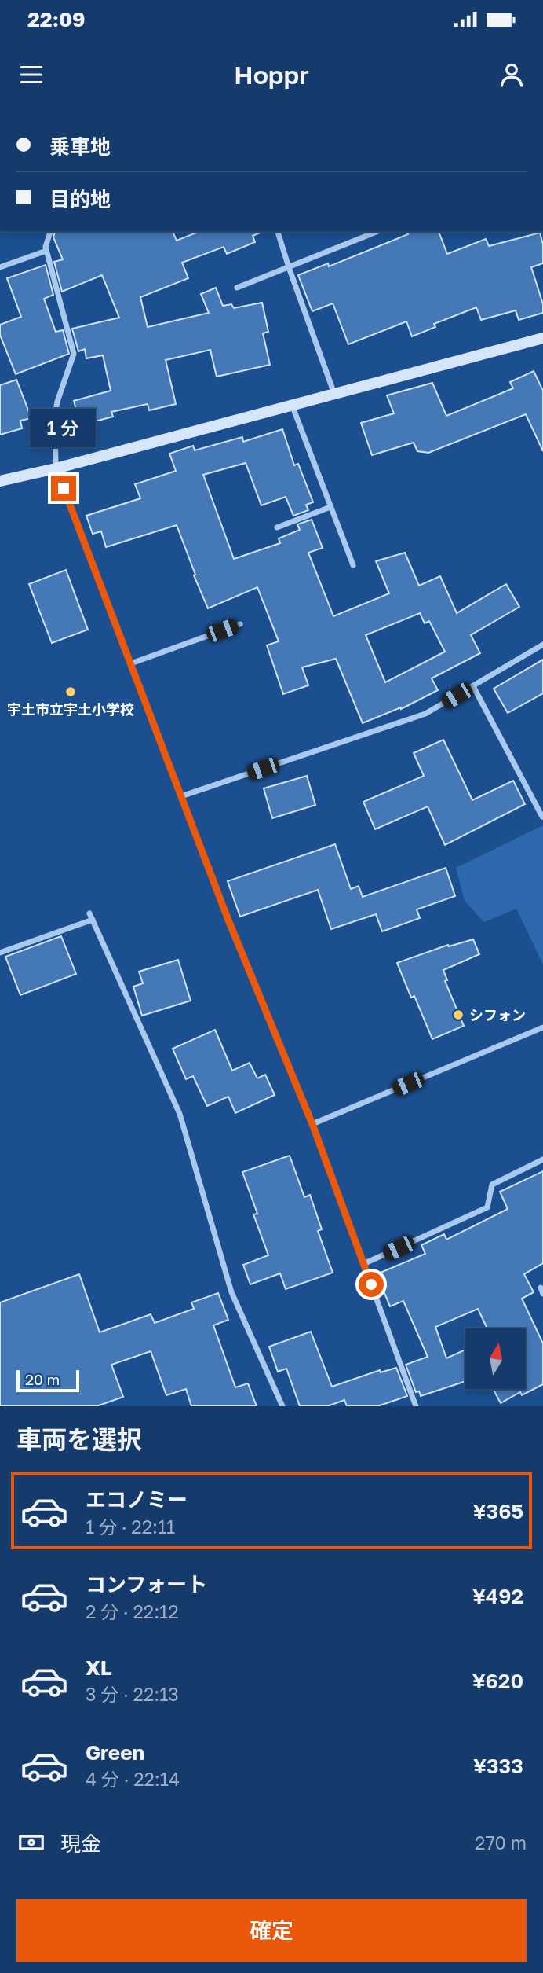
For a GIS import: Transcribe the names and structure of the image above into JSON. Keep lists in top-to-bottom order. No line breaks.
{"places":["宇土市立宇土小学校","シフォン"],"scale_bar":"20 m","north":"top","page":{"status":"22:09","header":"Hoppr","banner":["乗車地","目的地"],"bubble":"1 分","scale":"20 m","heading":"車両を選択","list":[{"name":"エコノミー","note":"1 分 · 22:11","value":"¥365"},{"name":"コンフォート","note":"2 分 · 22:12","value":"¥492"},{"name":"XL","note":"3 分 · 22:13","value":"¥620"},{"name":"Green","note":"4 分 · 22:14","value":"¥333"}],"pay":["現金","270 m"],"buttons":"確定"}}
